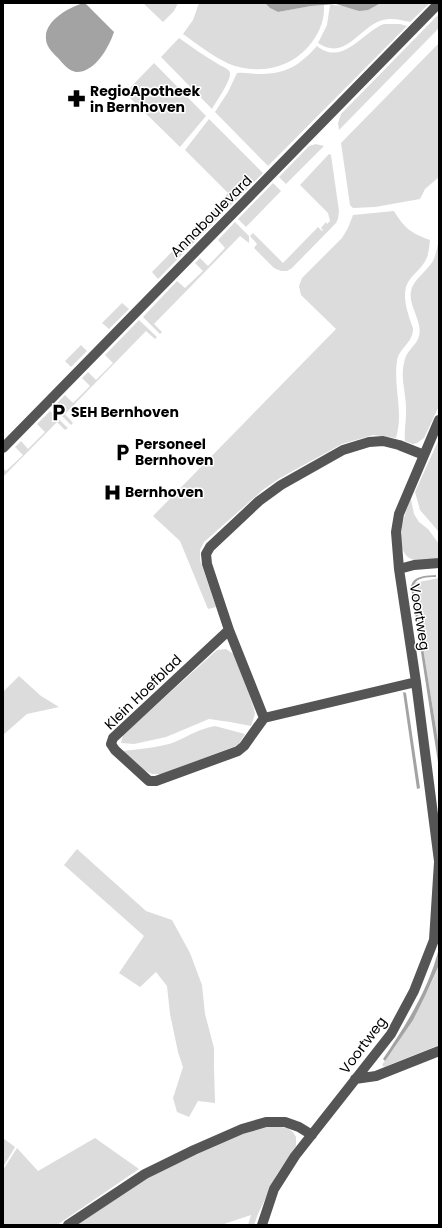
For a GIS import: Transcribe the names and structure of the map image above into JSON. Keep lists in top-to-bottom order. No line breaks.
{"streets":{"street":["Annaboulevard","Voortweg","Klein Hoefblad"]},"places":{"pharmacy":["RegioApotheek in Bernhoven"],"parking":["SEH Bernhoven","Personeel Bernhoven"],"hospital":["Bernhoven"]}}
